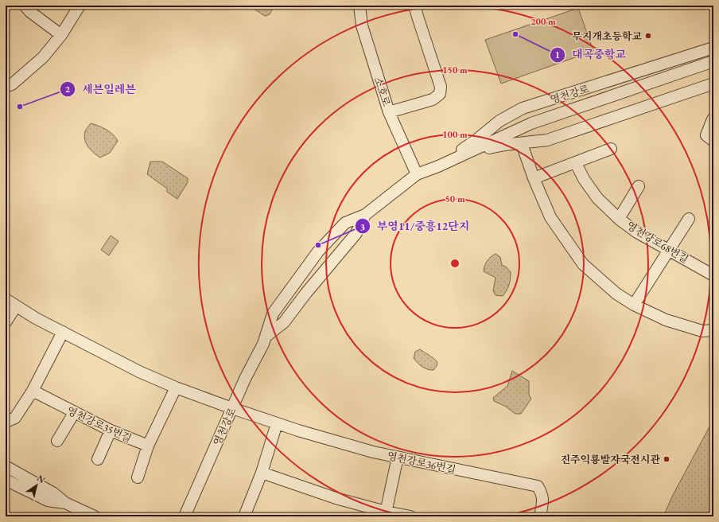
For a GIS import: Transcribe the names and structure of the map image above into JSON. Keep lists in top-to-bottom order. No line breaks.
{"streets":{"street":["소호로","영천강로","영천강로68번길","영천강로35번길","영천강로36번길"]},"crossings":[["소호로","영천강로"],["영천강로","영천강로36번길"]],"places":["대곡중학교","무지개초등학교","세븐일레븐","부영11/중흥12단지","진주익룡발자국전시관"],"north":"top right","rings":["200 m","150 m","100 m","50 m"]}
